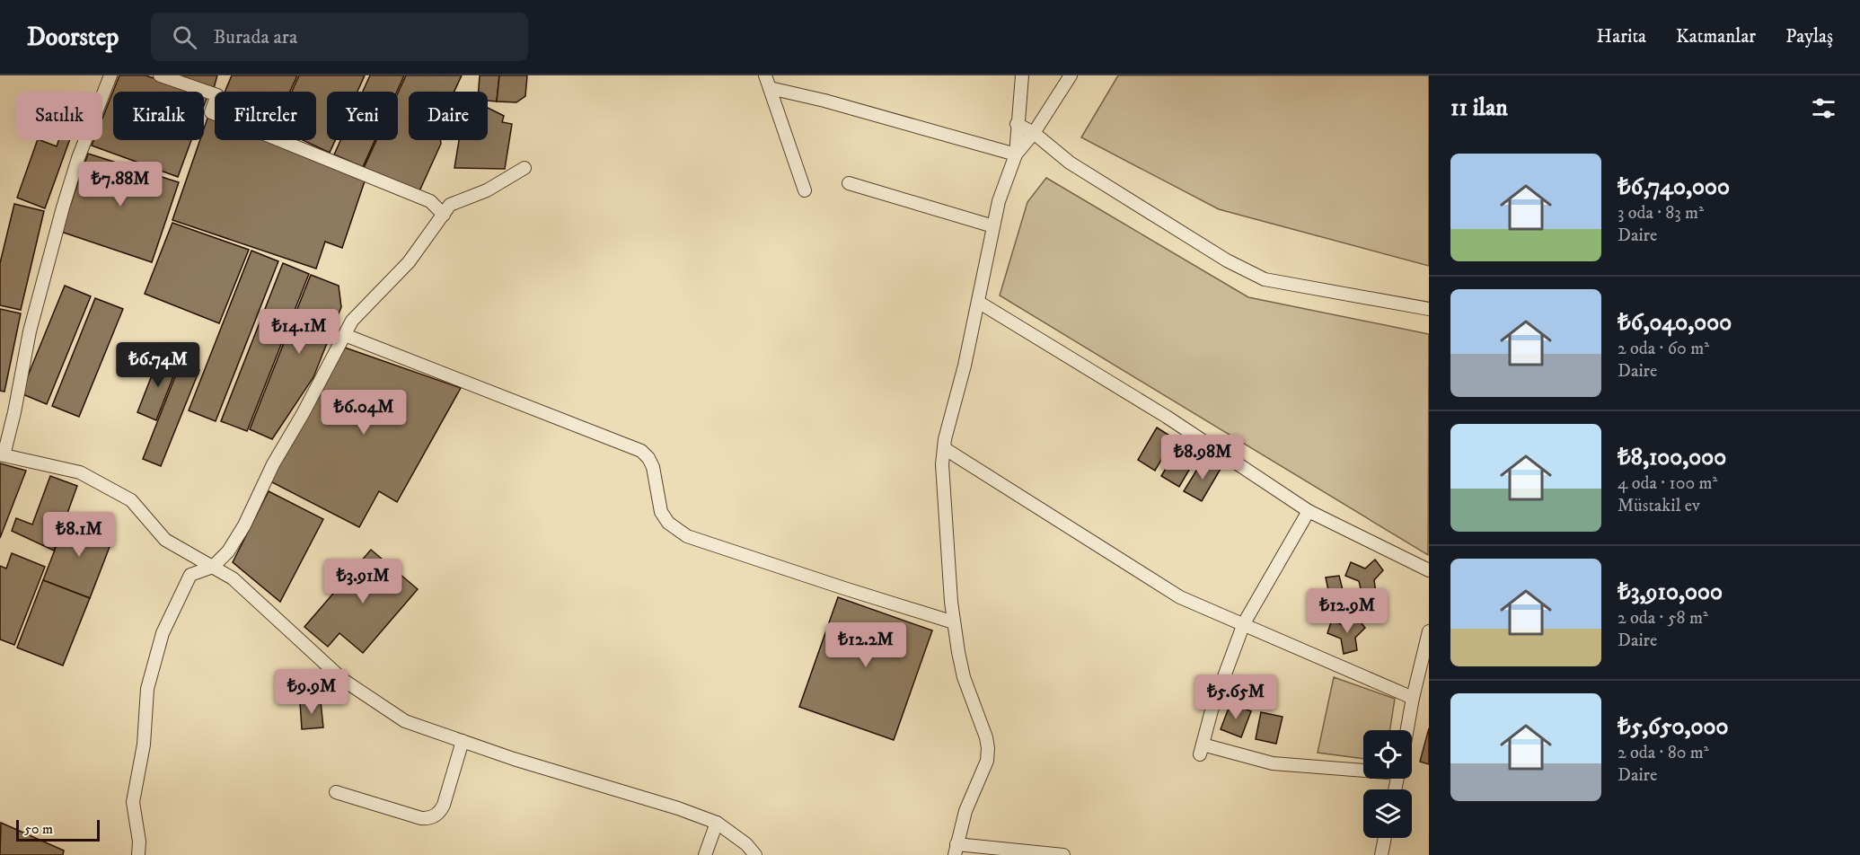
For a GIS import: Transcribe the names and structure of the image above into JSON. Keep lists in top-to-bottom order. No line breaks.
{"scale_bar":"50 m","page":{"header":"Doorstep","search":"Burada ara","nav":["Harita","Katmanlar","Paylaş"],"heading":"11 ilan","chip":["Satılık","Kiralık","Filtreler","Yeni","Daire"],"list":[{"name":"₺6,740,000","note":"3 oda · 83 m² · Daire"},{"name":"₺6,040,000","note":"2 oda · 60 m² · Daire"},{"name":"₺8,100,000","note":"4 oda · 100 m² · Müstakil ev"},{"name":"₺3,910,000","note":"2 oda · 58 m² · Daire"},{"name":"₺5,650,000","note":"2 oda · 80 m² · Daire"}],"price":["₺7.88M","₺14.1M","₺6.74M","₺6.04M","₺8.98M","₺8.1M","₺3.91M","₺12.9M","₺12.2M","₺9.9M","₺5.65M"],"scale":"50 m"}}
